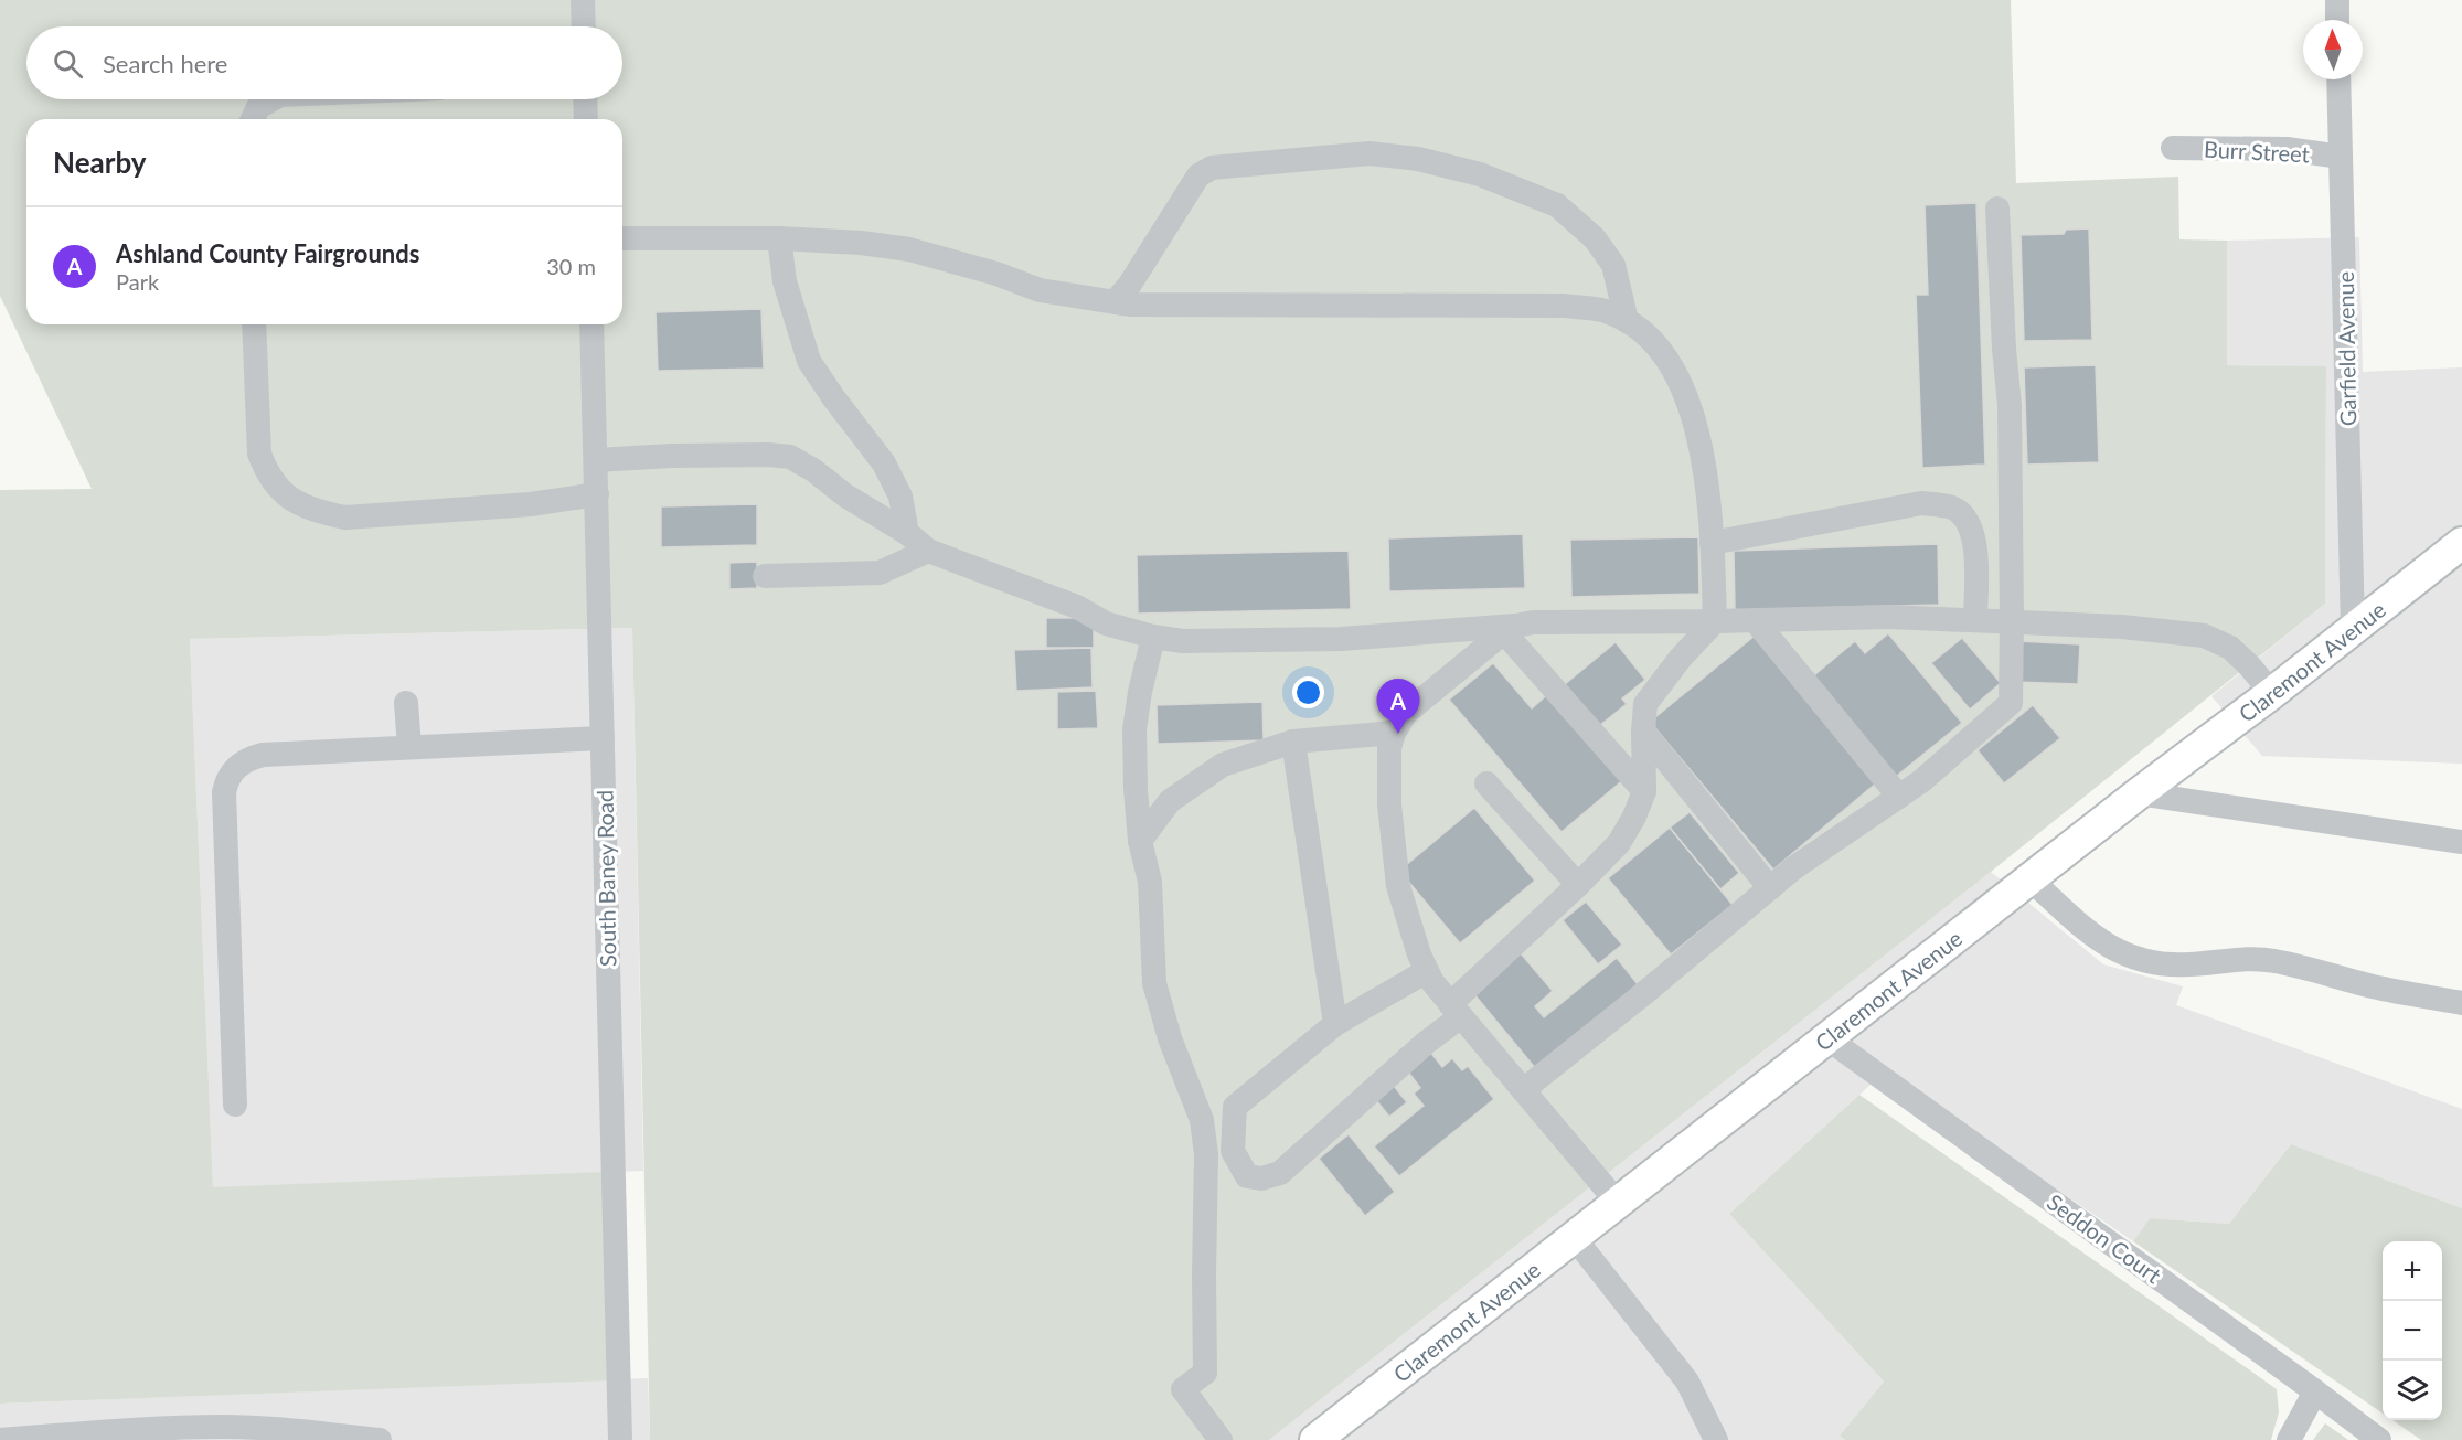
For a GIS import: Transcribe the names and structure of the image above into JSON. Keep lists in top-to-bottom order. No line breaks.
{"streets":{"main road":["Claremont Avenue"],"street":["Burr Street","Garfield Avenue","South Baney Road","Seddon Court"]},"crossings":[["Burr Street","Garfield Avenue"],["Garfield Avenue","Claremont Avenue"],["Claremont Avenue","Seddon Court"]],"north":"top","page":{"search":"Search here","heading":"Nearby","list":[{"mark":"A","name":"Ashland County Fairgrounds","note":"Park","value":"30 m"}],"pins":"A","map_buttons":["+","−"]}}
